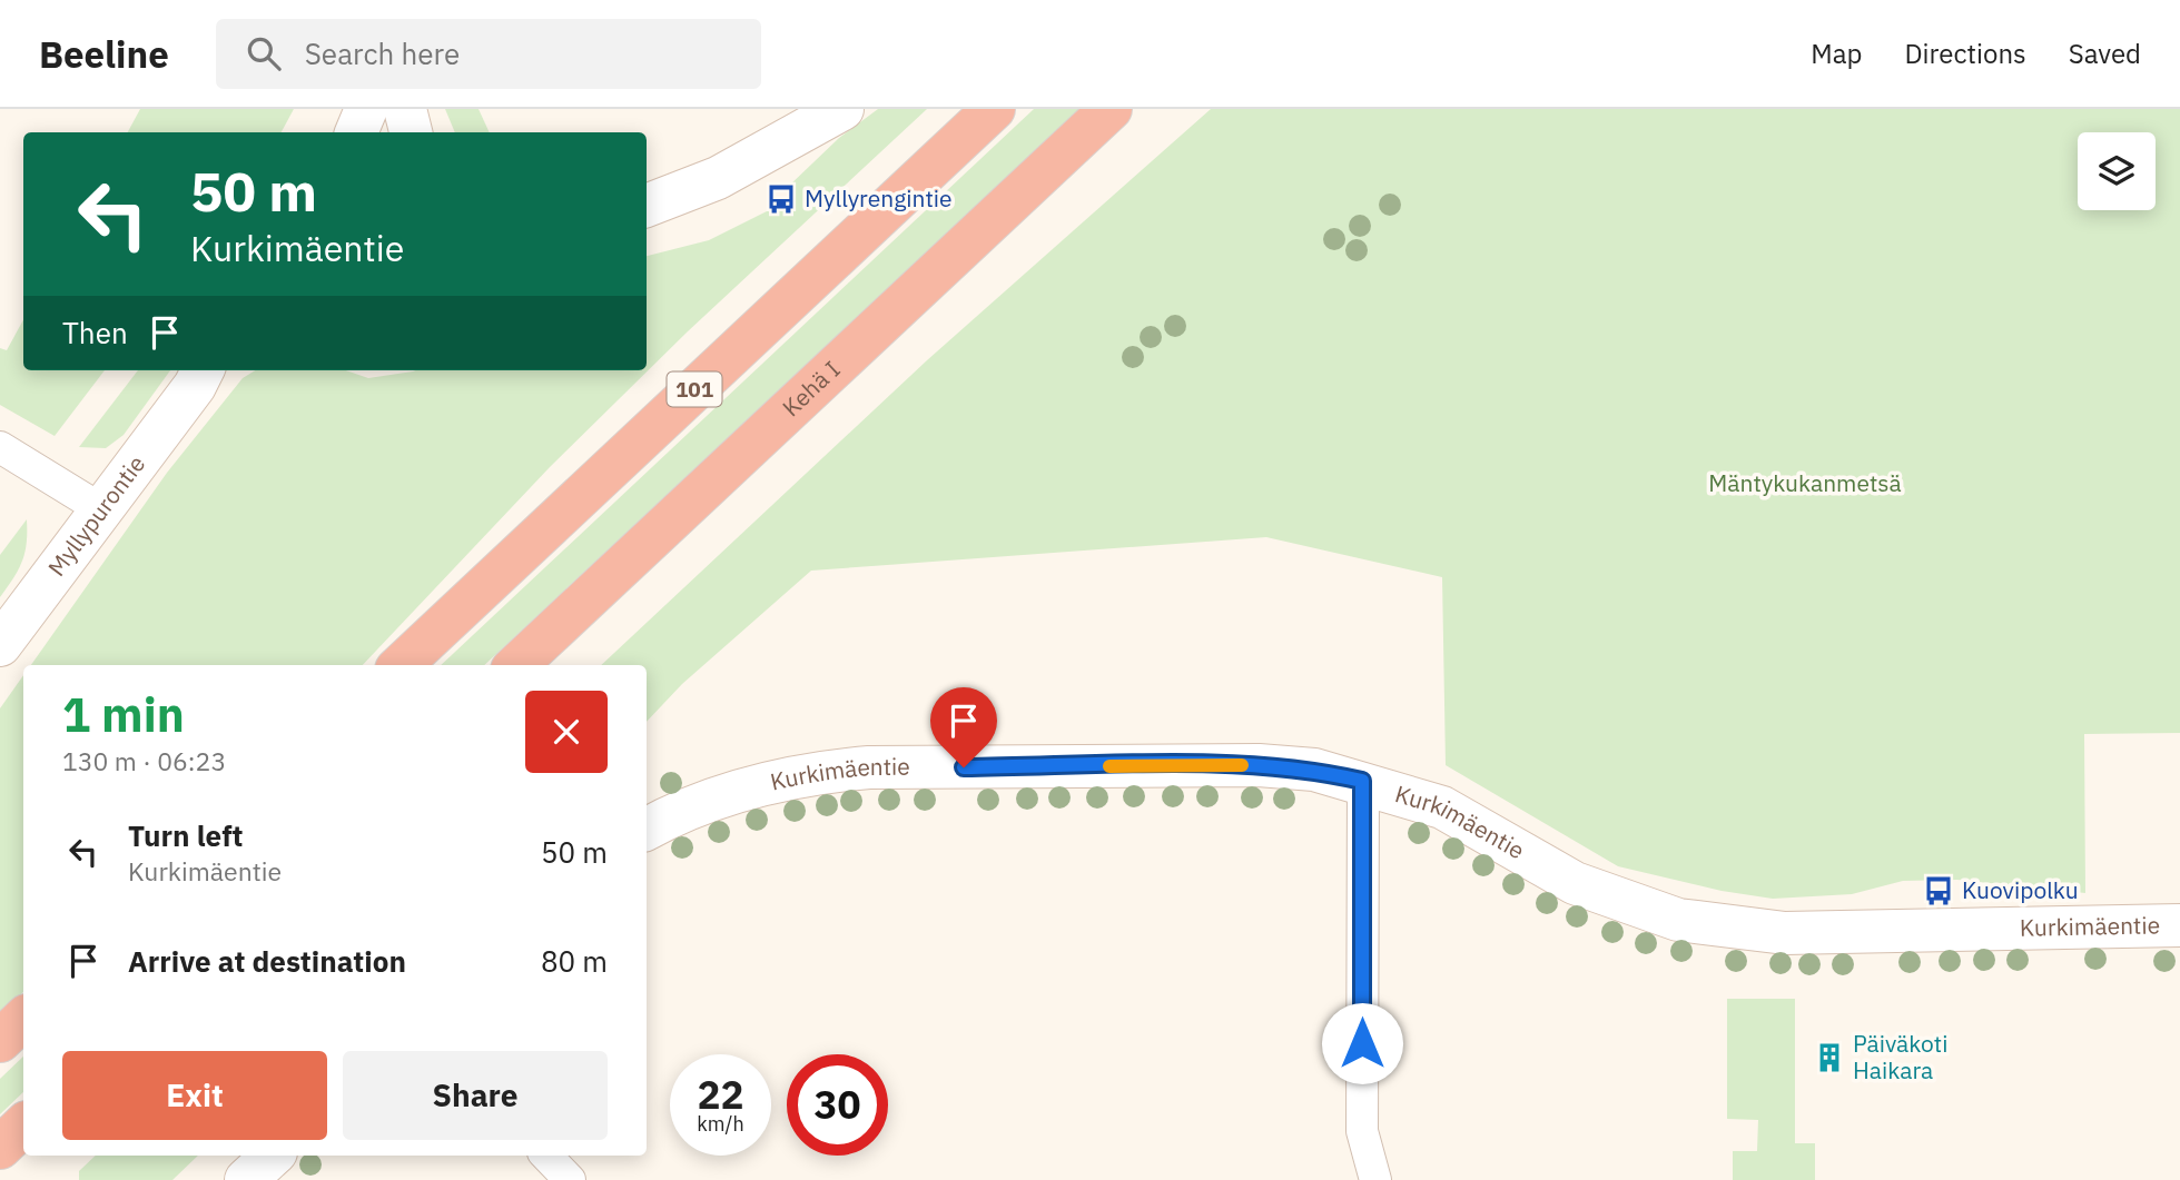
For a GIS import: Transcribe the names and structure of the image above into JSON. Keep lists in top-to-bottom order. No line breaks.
{"streets":{"highway":["101","Kehä I"],"street":["Myllypurontie","Kurkimäentie"]},"parks":["Mäntykukanmetsä"],"places":{"bus stop":["Myllyrengintie","Kuovipolku"],"building":["Päiväkoti Haikara"]},"page":{"header":"Beeline","search":"Search here","nav":["Map","Directions","Saved"],"turn":["50 m","Kurkimäentie"],"then":"Then","heading":["1 min","130 m · 06:23"],"list":[{"name":"Turn left","note":"Kurkimäentie","value":"50 m"},{"name":"Arrive at destination","value":"80 m"}],"buttons":["Exit","Share"],"speed":"22 km/h","limit":"30"}}
